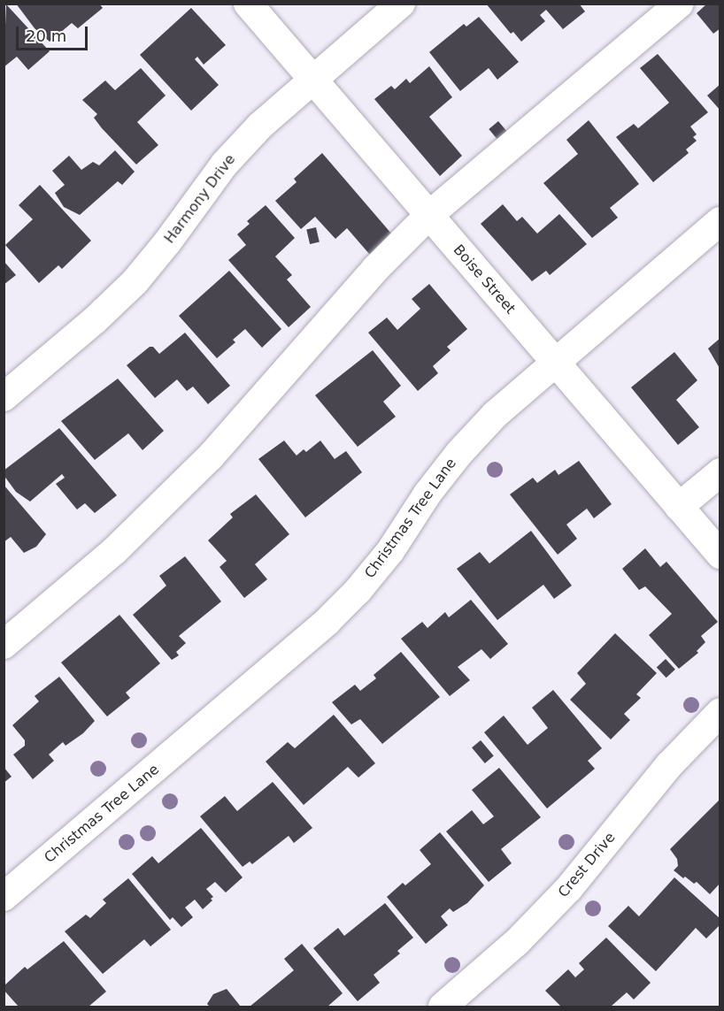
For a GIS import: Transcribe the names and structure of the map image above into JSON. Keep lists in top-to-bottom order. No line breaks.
{"streets":{"street":["Harmony Drive","Boise Street","Christmas Tree Lane","Crest Drive"]},"crossings":[["Harmony Drive","Boise Street"],["Boise Street","Christmas Tree Lane"]],"scale_bar":"20 m"}
